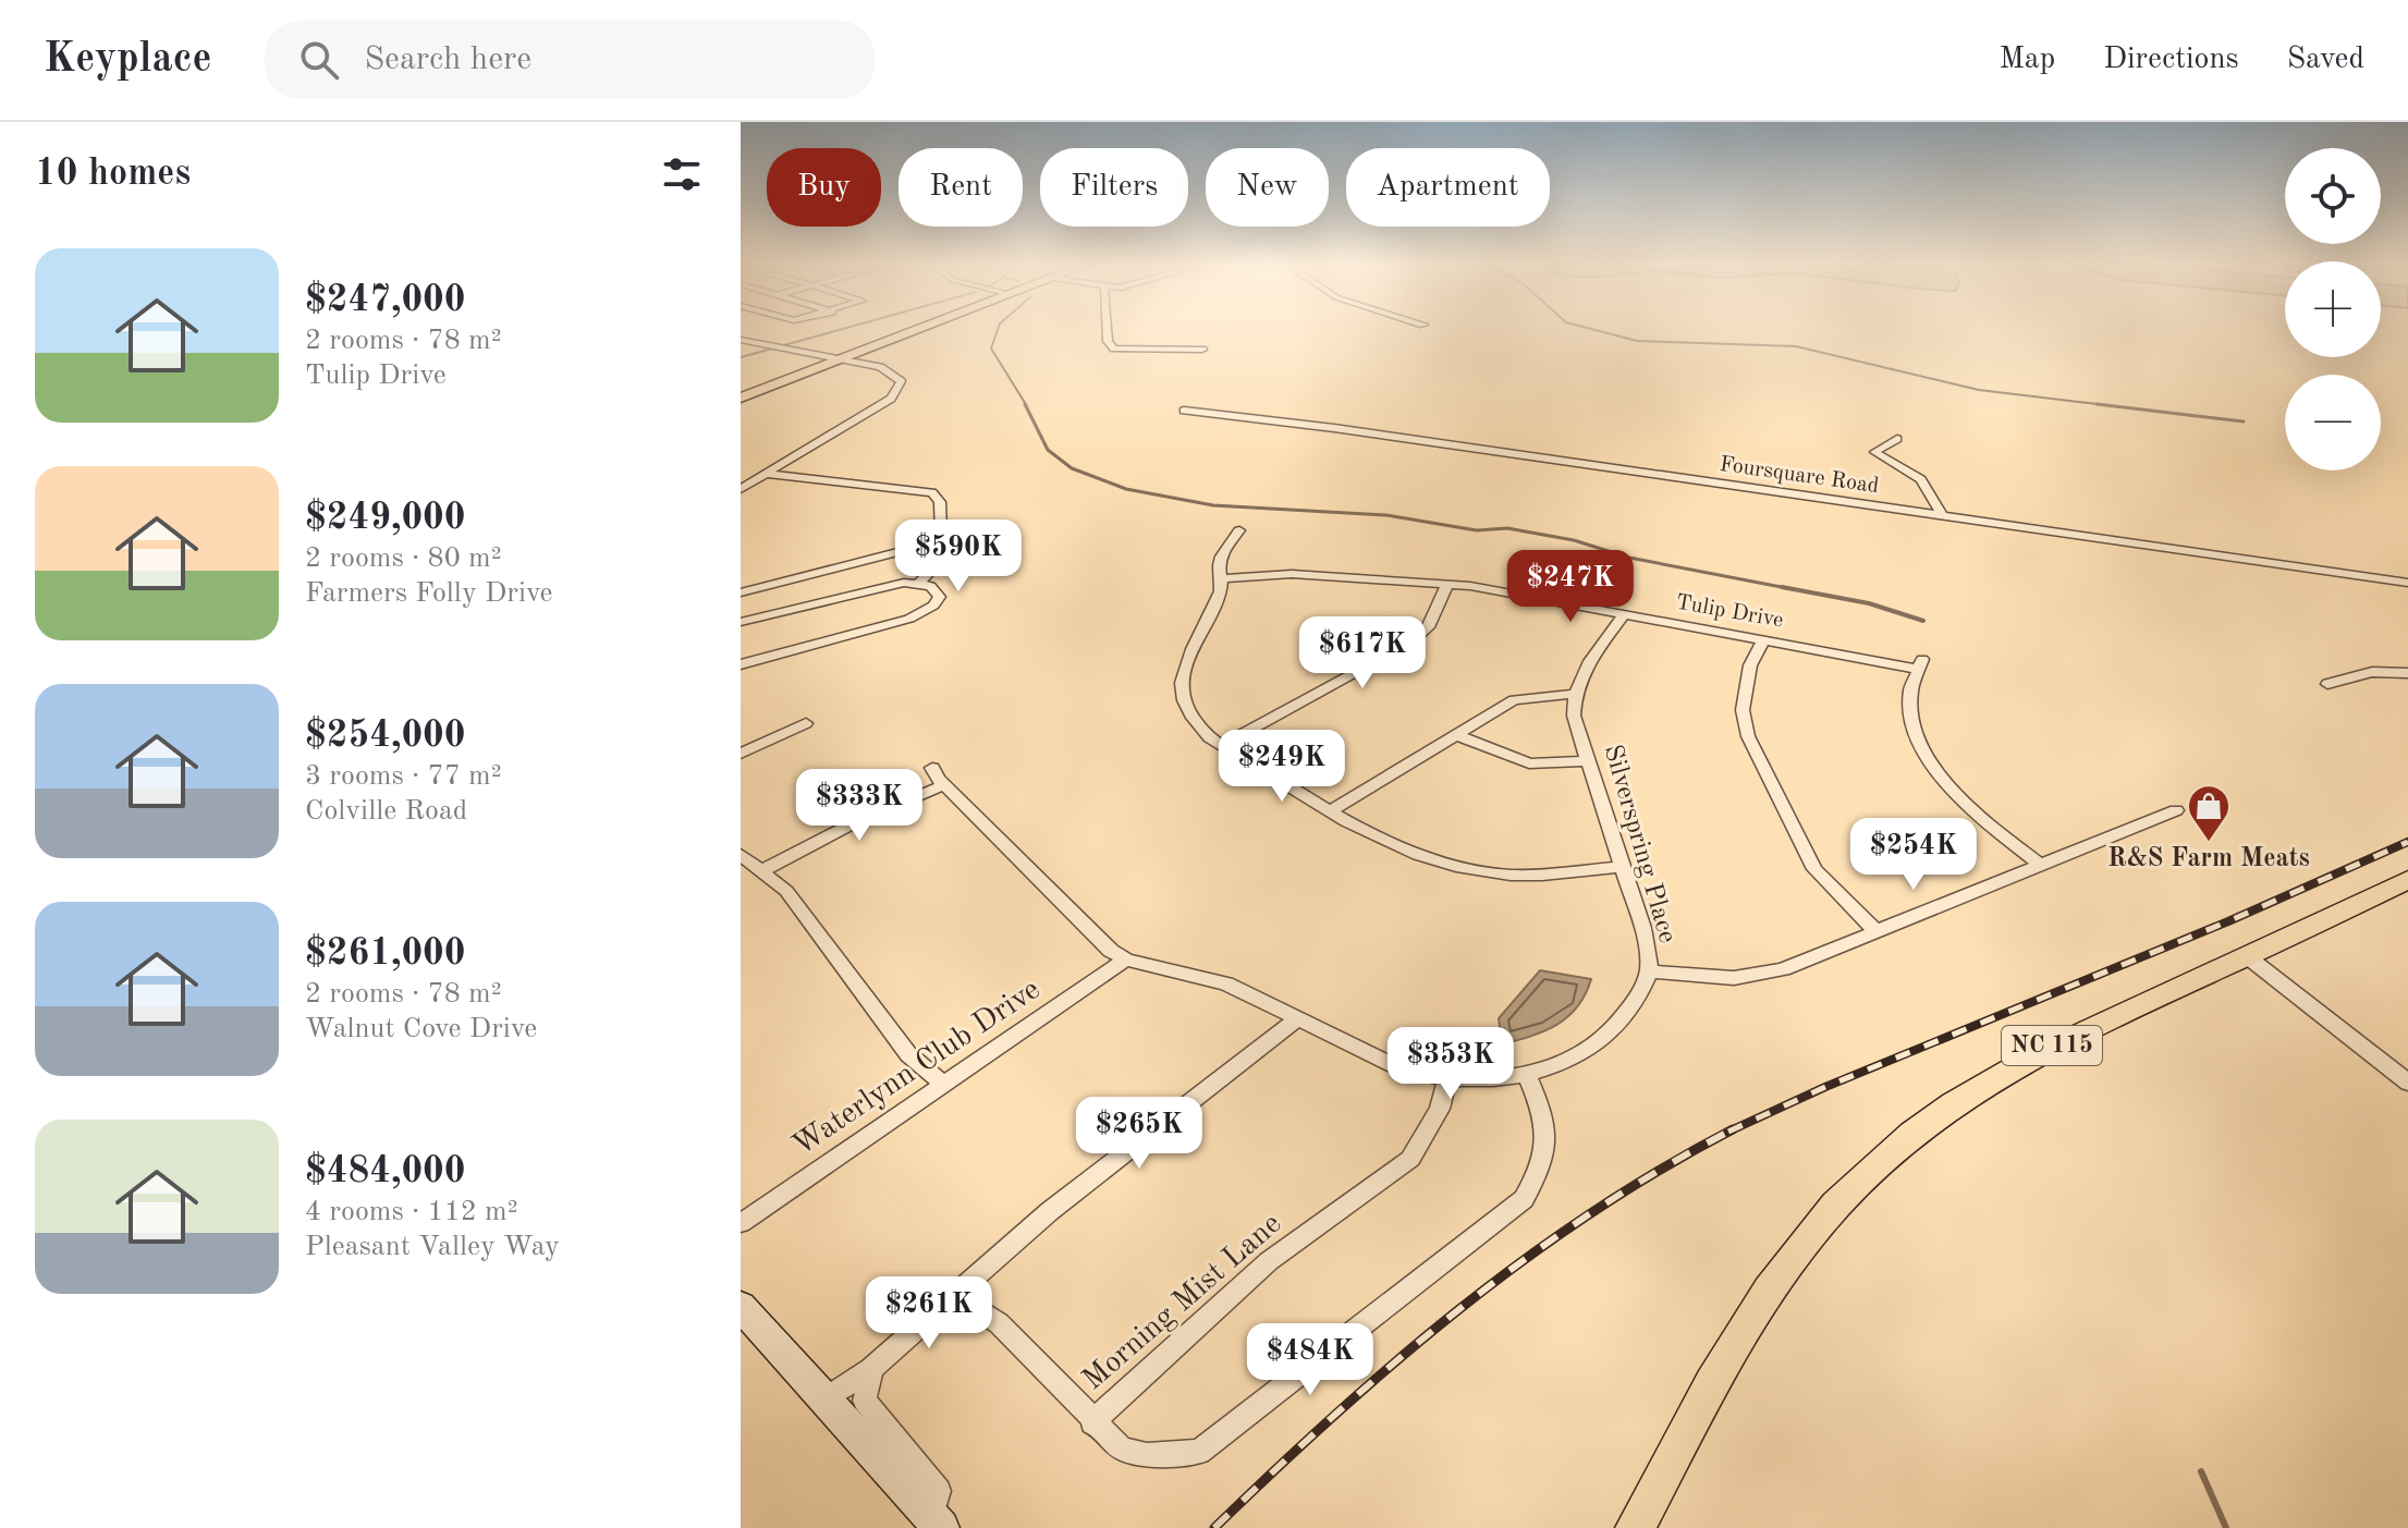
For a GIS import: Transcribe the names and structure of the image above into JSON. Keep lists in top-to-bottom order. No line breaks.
{"streets":{"main road":["NC 115"],"street":["Foursquare Road","Tulip Drive","Silverspring Place","Waterlynn Club Drive","Morning Mist Lane"]},"crossings":[["Silverspring Place","Waterlynn Club Drive"],["Silverspring Place","Morning Mist Lane"]],"places":{"shop":["R&S Farm Meats"]},"page":{"header":"Keyplace","search":"Search here","nav":["Map","Directions","Saved"],"heading":"10 homes","map_buttons":["+","−"],"chip":["Buy","Rent","Filters","New","Apartment"],"list":[{"name":"$247,000","note":"2 rooms · 78 m² · Tulip Drive"},{"name":"$249,000","note":"2 rooms · 80 m² · Farmers Folly Drive"},{"name":"$254,000","note":"3 rooms · 77 m² · Colville Road"},{"name":"$261,000","note":"2 rooms · 78 m² · Walnut Cove Drive"},{"name":"$484,000","note":"4 rooms · 112 m² · Pleasant Valley Way"}],"price":["$590K","$247K","$617K","$249K","$333K","$254K","$353K","$265K","$261K","$484K"]}}
